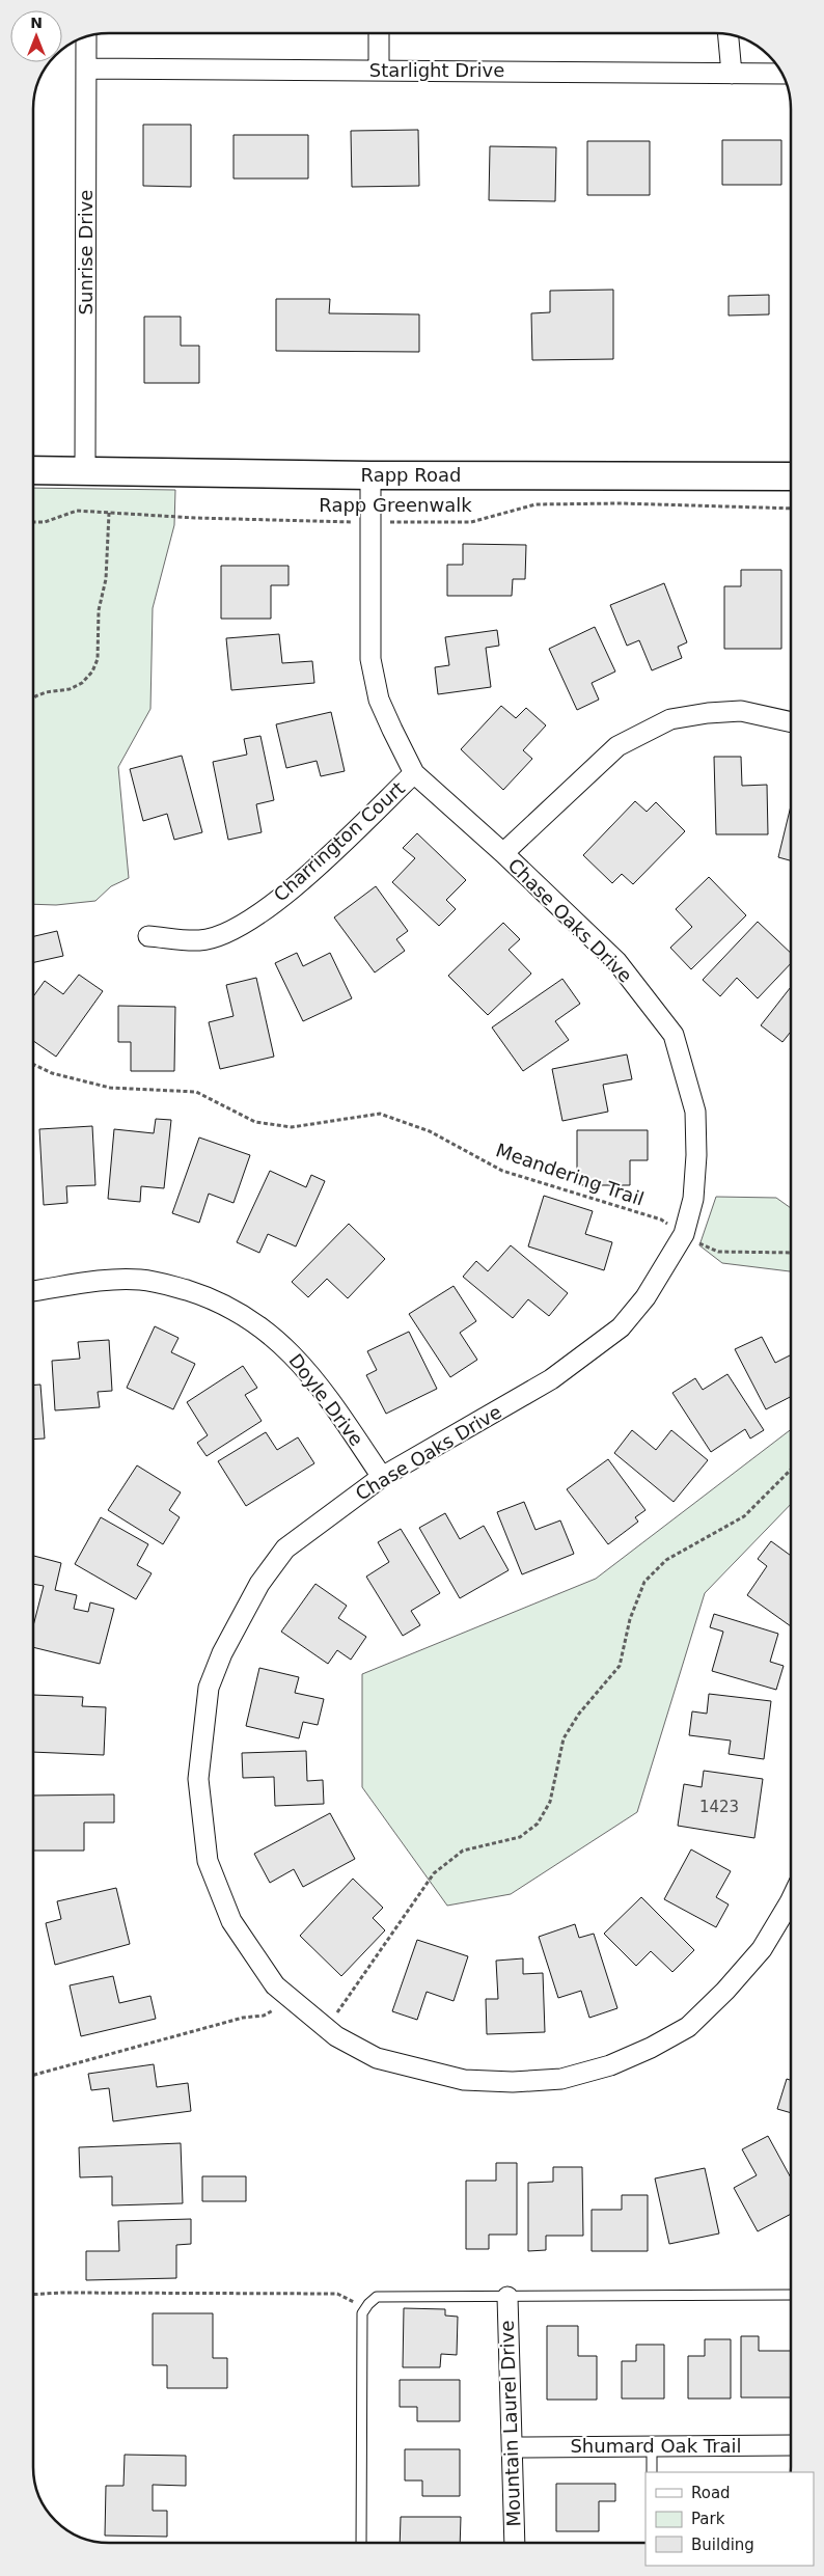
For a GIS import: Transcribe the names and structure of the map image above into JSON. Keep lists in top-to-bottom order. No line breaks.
{"streets":{"street":["Starlight Drive","Sunrise Drive","Rapp Road","Charrington Court","Chase Oaks Drive","Doyle Drive","Mountain Laurel Drive","Shumard Oak Trail"],"path":["Rapp Greenwalk","Meandering Trail"]},"crossings":[["Starlight Drive","Sunrise Drive"],["Sunrise Drive","Rapp Road"],["Rapp Road","Chase Oaks Drive"],["Rapp Greenwalk","Chase Oaks Drive"],["Charrington Court","Chase Oaks Drive"],["Chase Oaks Drive","Doyle Drive"],["Mountain Laurel Drive","Shumard Oak Trail"]],"house_numbers":["1423"],"legend":["Road","Park","Building"],"north":"top"}
